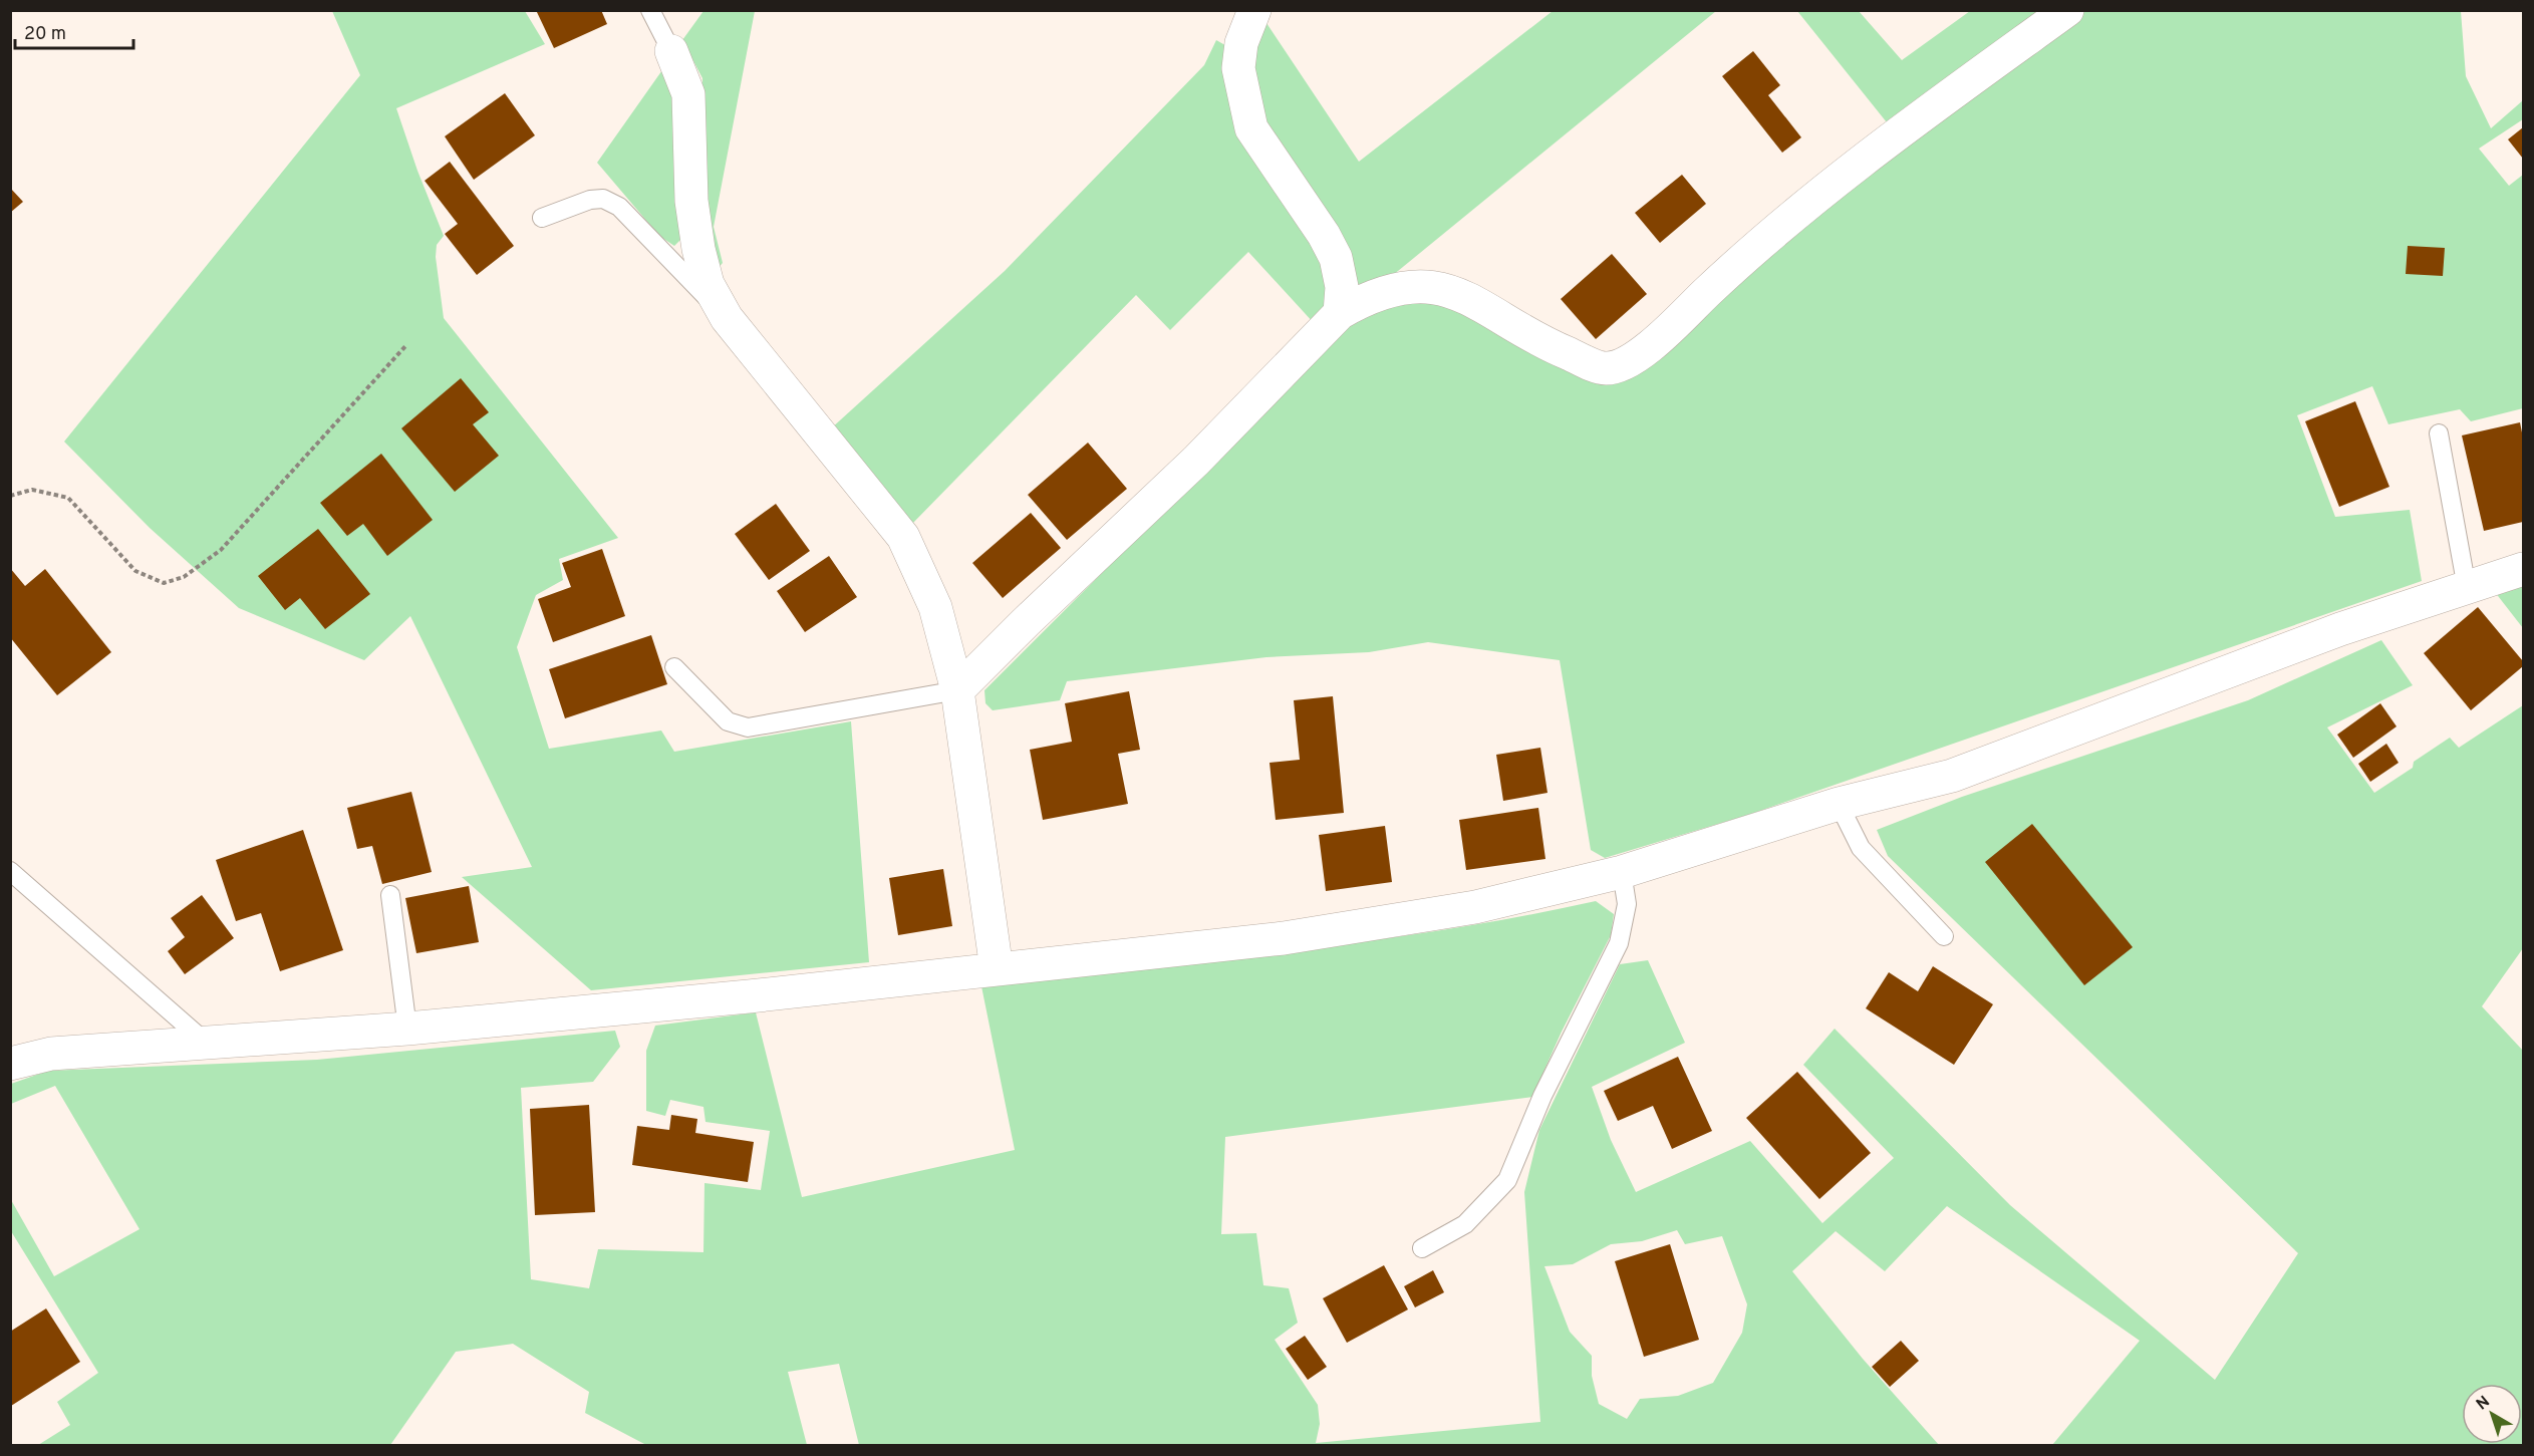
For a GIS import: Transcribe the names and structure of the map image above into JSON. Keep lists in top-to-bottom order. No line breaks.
{"scale_bar":"20 m","north":"top left"}
